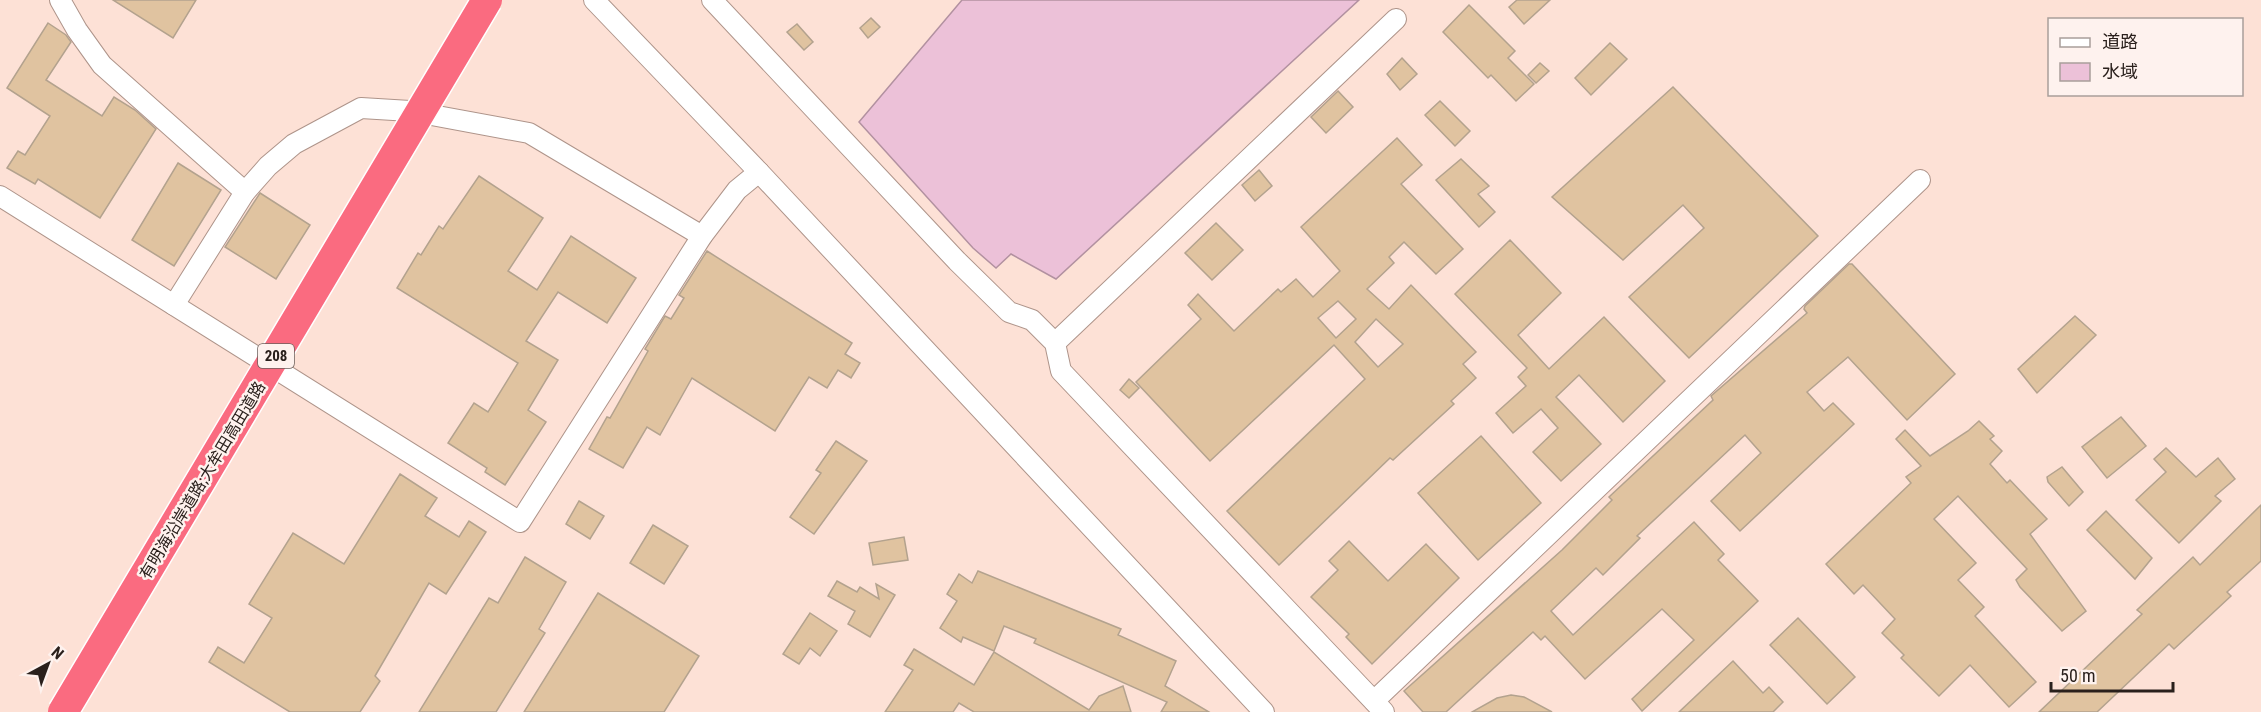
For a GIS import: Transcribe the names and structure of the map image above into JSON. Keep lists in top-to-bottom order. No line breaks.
{"streets":{"highway":["208","有明海沿岸道路;大牟田高田道路"]},"legend":["道路","水域"],"scale_bar":"50 m","north":"top right"}
